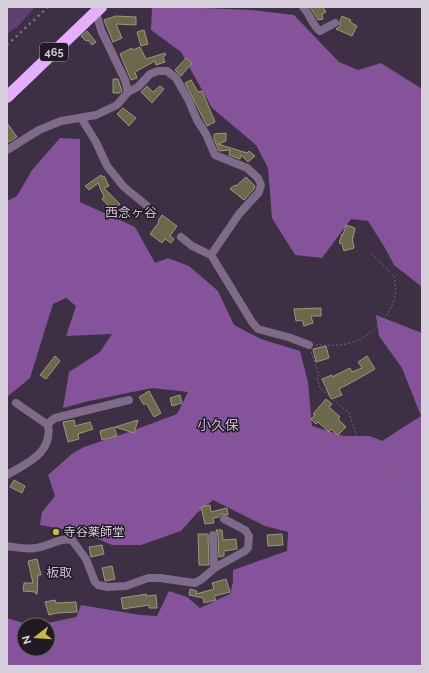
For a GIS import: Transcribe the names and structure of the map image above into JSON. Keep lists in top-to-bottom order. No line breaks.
{"streets":{"highway":["465"]},"districts":["西念ヶ谷","小久保","板取"],"places":["寺谷薬師堂"],"north":"left"}
